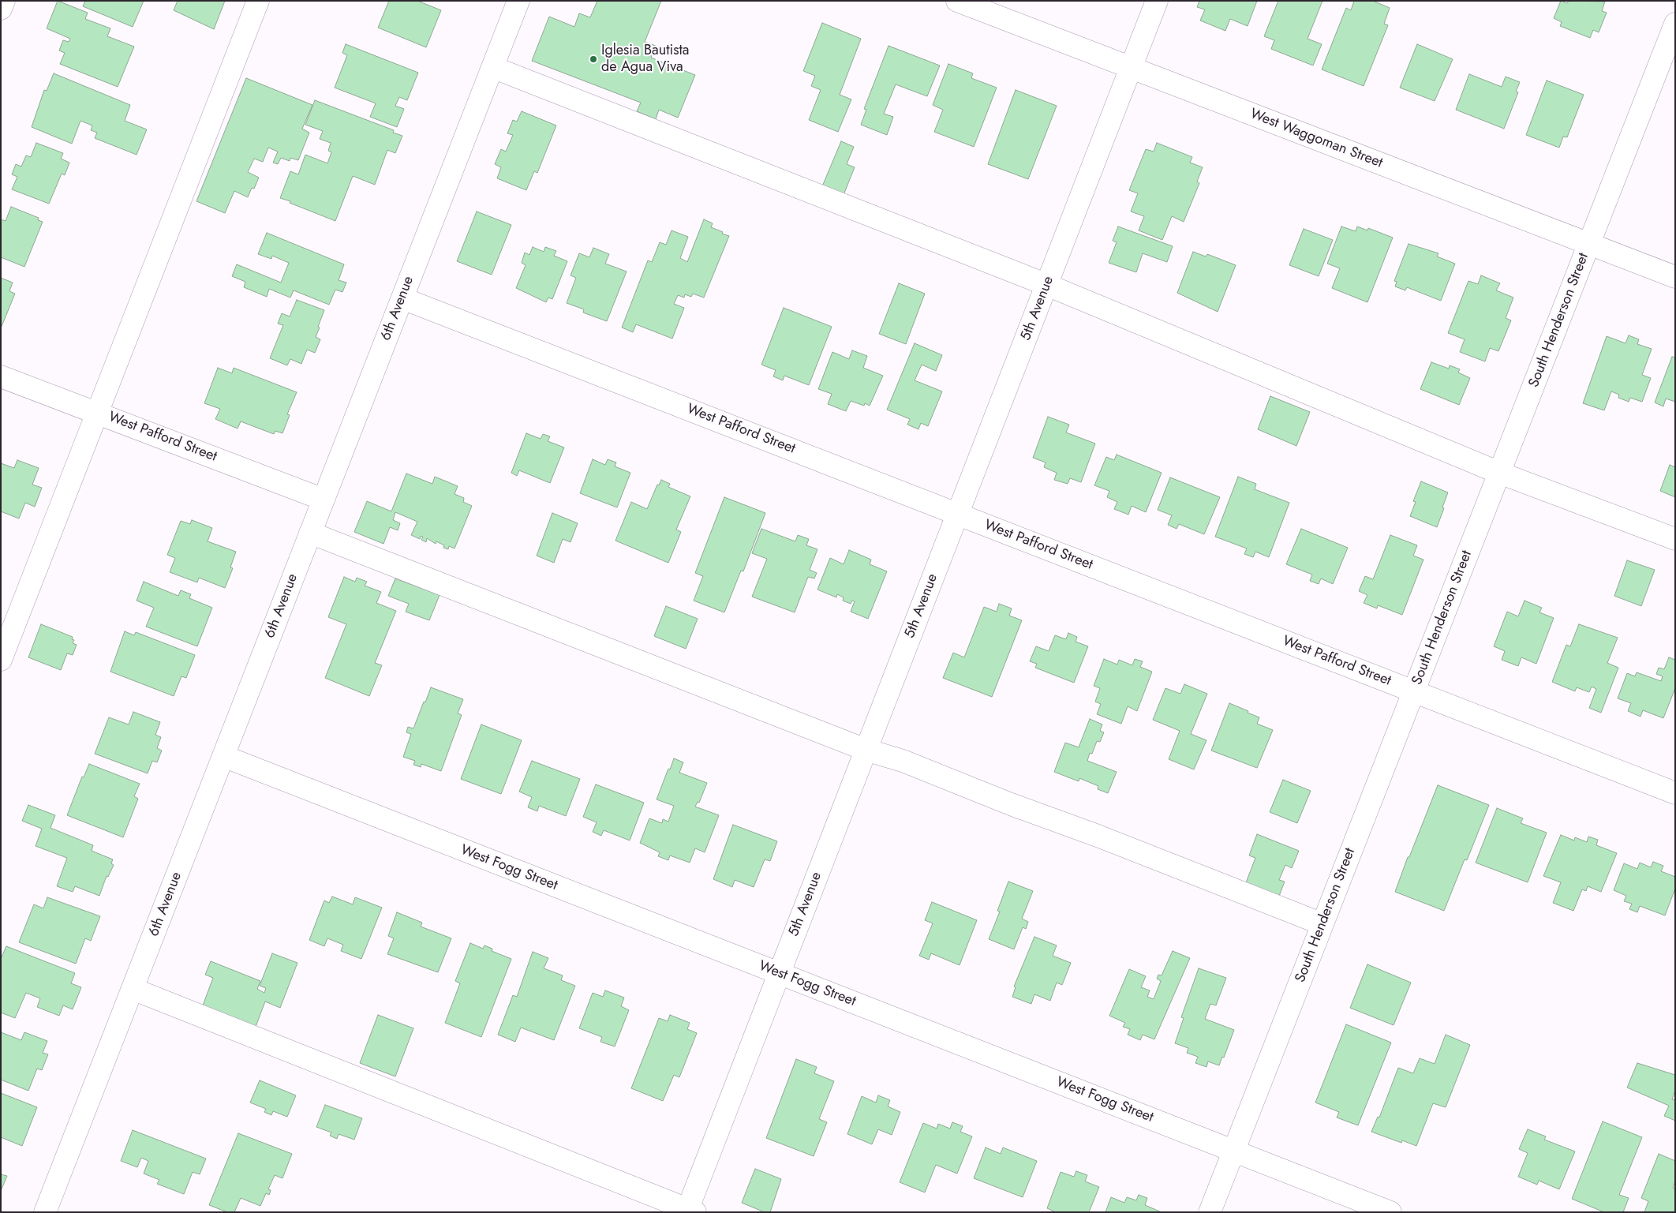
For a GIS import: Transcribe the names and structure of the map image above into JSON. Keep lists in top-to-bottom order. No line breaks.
{"streets":{"street":["West Waggoman Street","6th Avenue","5th Avenue","South Henderson Street","West Pafford Street","West Fogg Street"]},"crossings":[["West Waggoman Street","5th Avenue"],["West Waggoman Street","South Henderson Street"],["6th Avenue","West Pafford Street"],["6th Avenue","West Fogg Street"],["5th Avenue","West Pafford Street"],["5th Avenue","West Fogg Street"],["South Henderson Street","West Pafford Street"],["South Henderson Street","West Fogg Street"]],"places":["Iglesia Bautista de Agua Viva"]}
